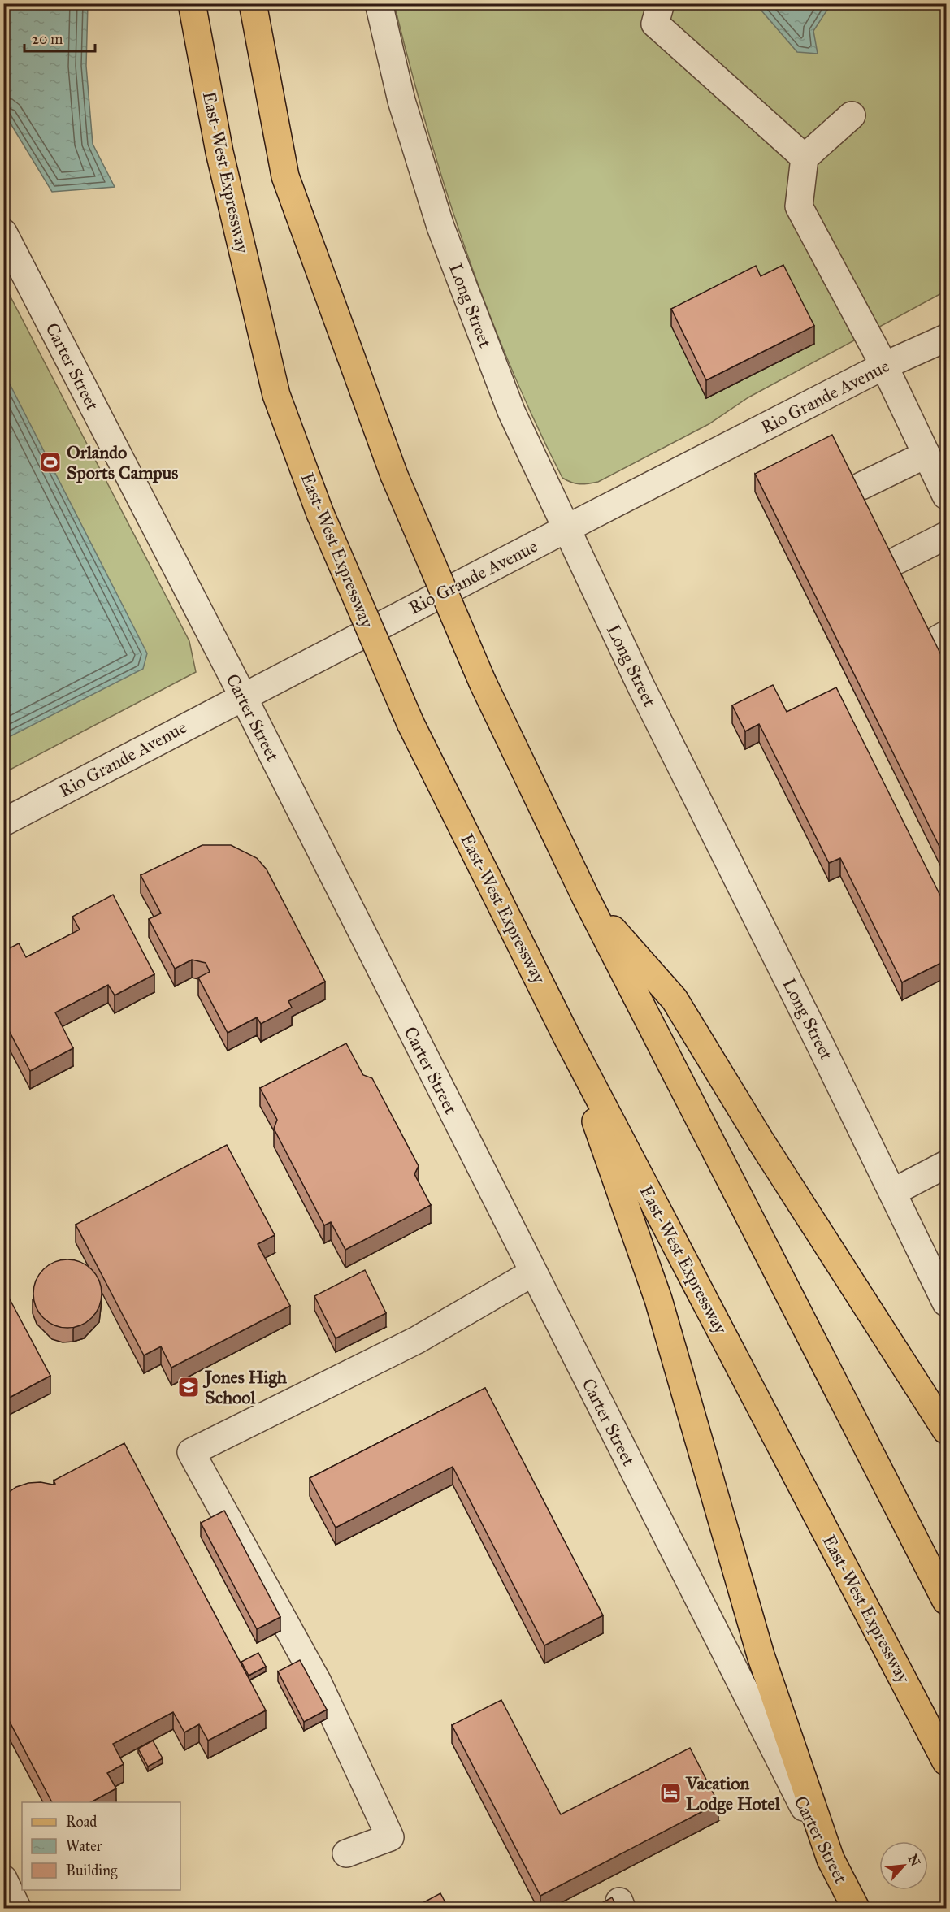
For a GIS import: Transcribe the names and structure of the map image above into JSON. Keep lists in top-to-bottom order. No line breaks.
{"streets":{"main road":["East-West Expressway","Carter Street"],"street":["Long Street","Rio Grande Avenue"]},"crossings":[["Long Street","Rio Grande Avenue"],["Carter Street","Rio Grande Avenue"]],"places":{"sports":["Orlando Sports Campus"],"school or university":["Jones High School"],"hotel":["Vacation Lodge Hotel"]},"legend":["Road","Water","Building"],"scale_bar":"20 m","north":"top right"}
